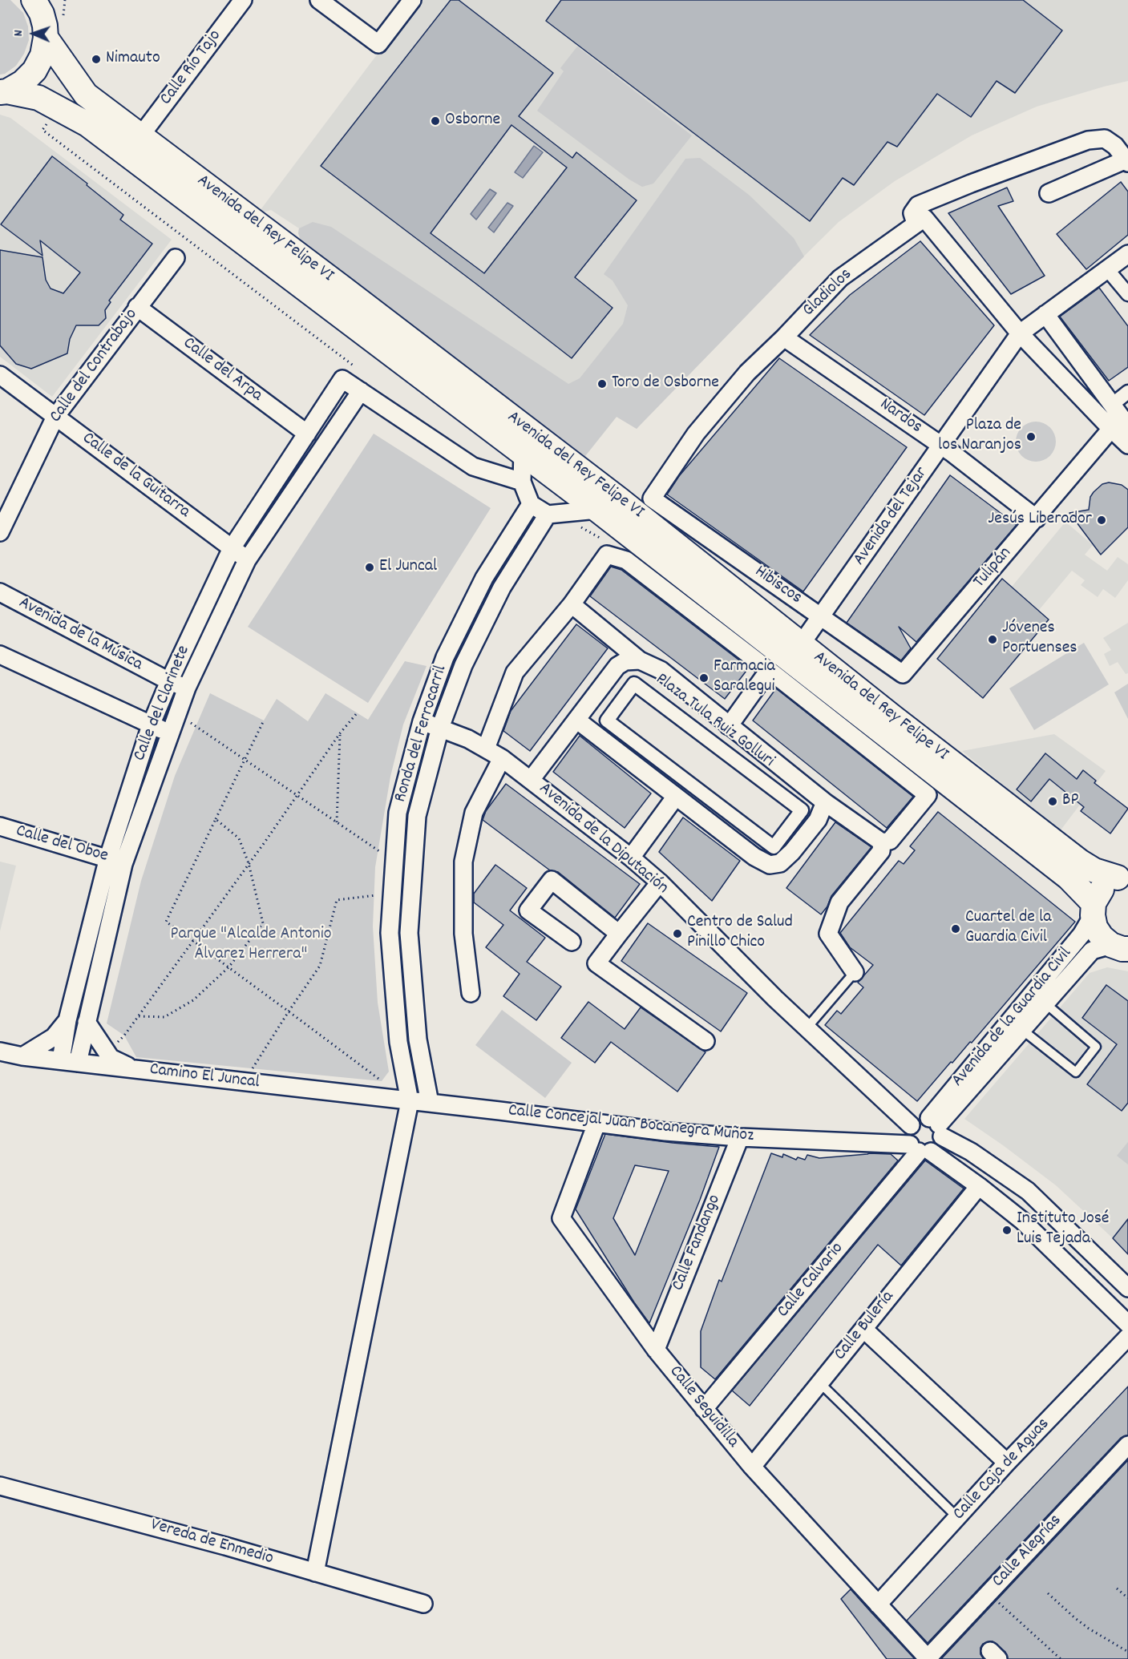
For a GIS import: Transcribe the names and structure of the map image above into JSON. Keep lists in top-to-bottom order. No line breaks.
{"streets":{"main road":["Avenida del Rey Felipe VI"],"street":["Calle Río Tajo","Gladiolos","Calle del Contrabajo","Calle del Arpa","Nardos","Calle de la Guitarra","Avenida del Tejar","Tulipán","Hibiscos","Avenida de la Música","Calle del Clarinete","Plaza Tula Ruiz Golluri","Ronda del Ferrocarril","Avenida de la Diputación","Calle del Oboe","Avenida de la Guardia Civil","Camino El Juncal","Calle Concejal Juan Bocanegra Muñoz","Calle Fandango","Calle Calvario","Calle Bulería","Calle Seguidilla","Calle Caja de Aguas","Vereda de Enmedio","Calle Alegrías"]},"crossings":[["Calle Río Tajo","Avenida del Rey Felipe VI"],["Avenida del Rey Felipe VI","Avenida del Tejar"],["Avenida del Rey Felipe VI","Avenida de la Guardia Civil"],["Gladiolos","Nardos"],["Gladiolos","Hibiscos"],["Calle del Contrabajo","Calle del Arpa"],["Calle del Contrabajo","Calle de la Guitarra"],["Calle del Arpa","Calle del Clarinete"],["Nardos","Avenida del Tejar"],["Nardos","Tulipán"],["Calle de la Guitarra","Calle del Clarinete"],["Avenida del Tejar","Hibiscos"],["Tulipán","Hibiscos"],["Avenida de la Música","Calle del Clarinete"],["Calle del Clarinete","Calle del Oboe"],["Calle del Clarinete","Camino El Juncal"],["Ronda del Ferrocarril","Avenida de la Diputación"],["Ronda del Ferrocarril","Camino El Juncal"],["Ronda del Ferrocarril","Calle Concejal Juan Bocanegra Muñoz"],["Avenida de la Diputación","Avenida de la Guardia Civil"],["Avenida de la Diputación","Calle Concejal Juan Bocanegra Muñoz"],["Avenida de la Diputación","Calle Calvario"],["Avenida de la Guardia Civil","Calle Concejal Juan Bocanegra Muñoz"],["Avenida de la Guardia Civil","Calle Calvario"],["Camino El Juncal","Calle Concejal Juan Bocanegra Muñoz"],["Calle Concejal Juan Bocanegra Muñoz","Calle Fandango"],["Calle Concejal Juan Bocanegra Muñoz","Calle Calvario"],["Calle Concejal Juan Bocanegra Muñoz","Calle Seguidilla"],["Calle Fandango","Calle Seguidilla"],["Calle Calvario","Calle Seguidilla"],["Calle Bulería","Calle Seguidilla"],["Calle Seguidilla","Calle Caja de Aguas"],["Calle Seguidilla","Calle Alegrías"]],"parks":["Parque \"Alcalde Antonio Álvarez Herrera\""],"places":["Nimauto","Osborne","Toro de Osborne","Plaza de los Naranjos","Jesús Liberador","El Juncal","Jóvenes Portuenses","Farmacia Saralegui","BP","Cuartel de la Guardia Civil","Centro de Salud Pinillo Chico","Instituto José Luis Tejada"],"north":"left"}
